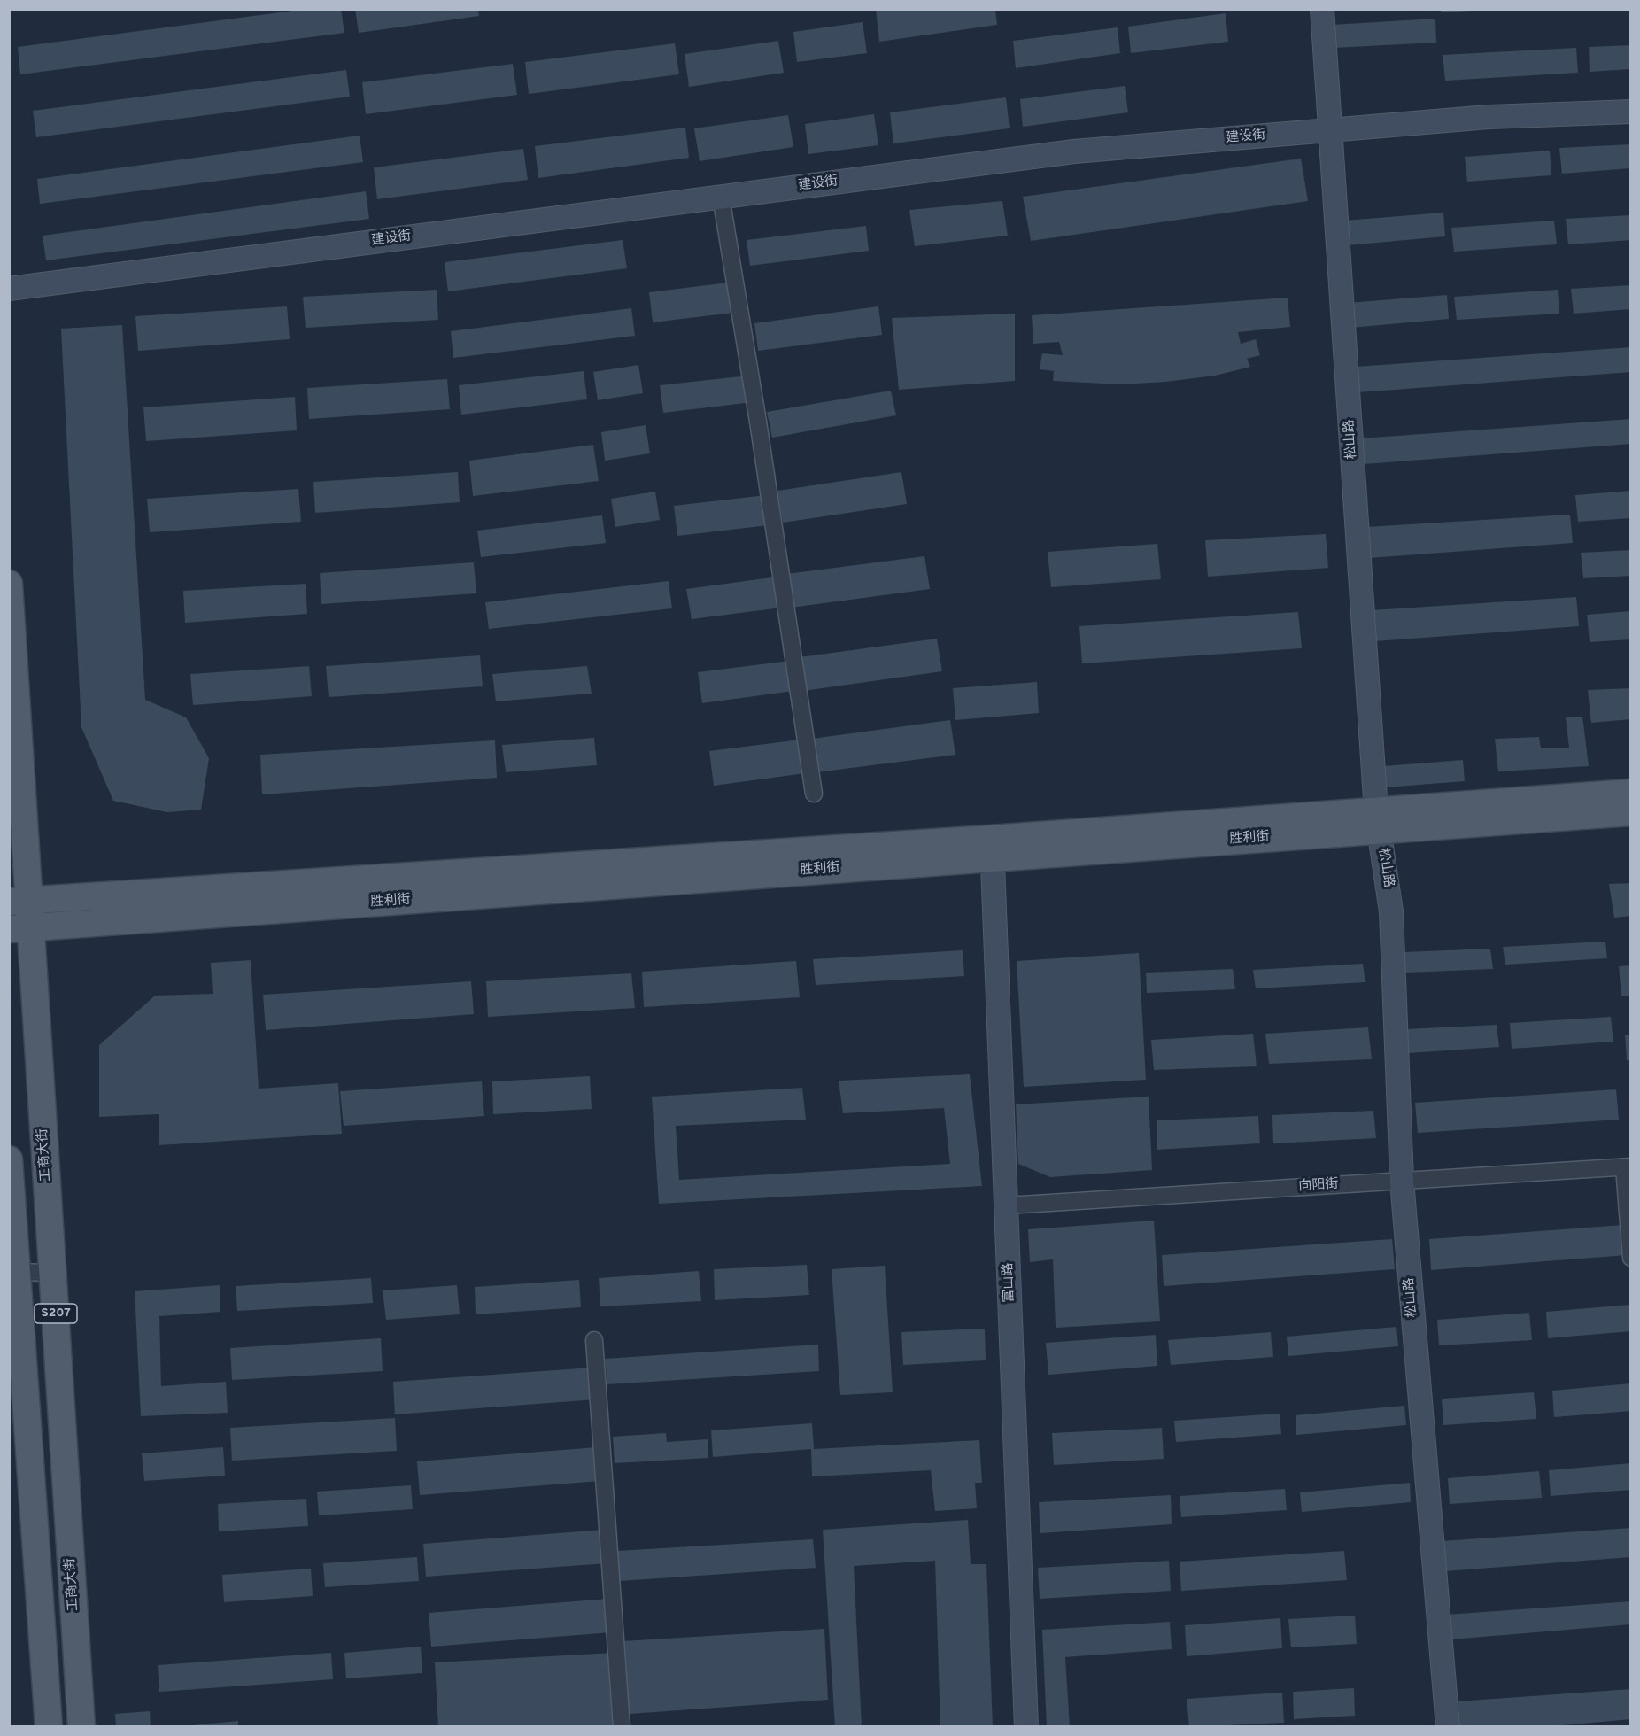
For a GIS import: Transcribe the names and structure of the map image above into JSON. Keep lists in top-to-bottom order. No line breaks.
{"streets":{"main road":["胜利街","工商大街","S207"],"street":["建设街","松山路","向阳街","富山路"]},"crossings":[["建设街","松山路"],["松山路","胜利街"],["松山路","向阳街"],["胜利街","工商大街"],["胜利街","富山路"],["向阳街","富山路"]]}
